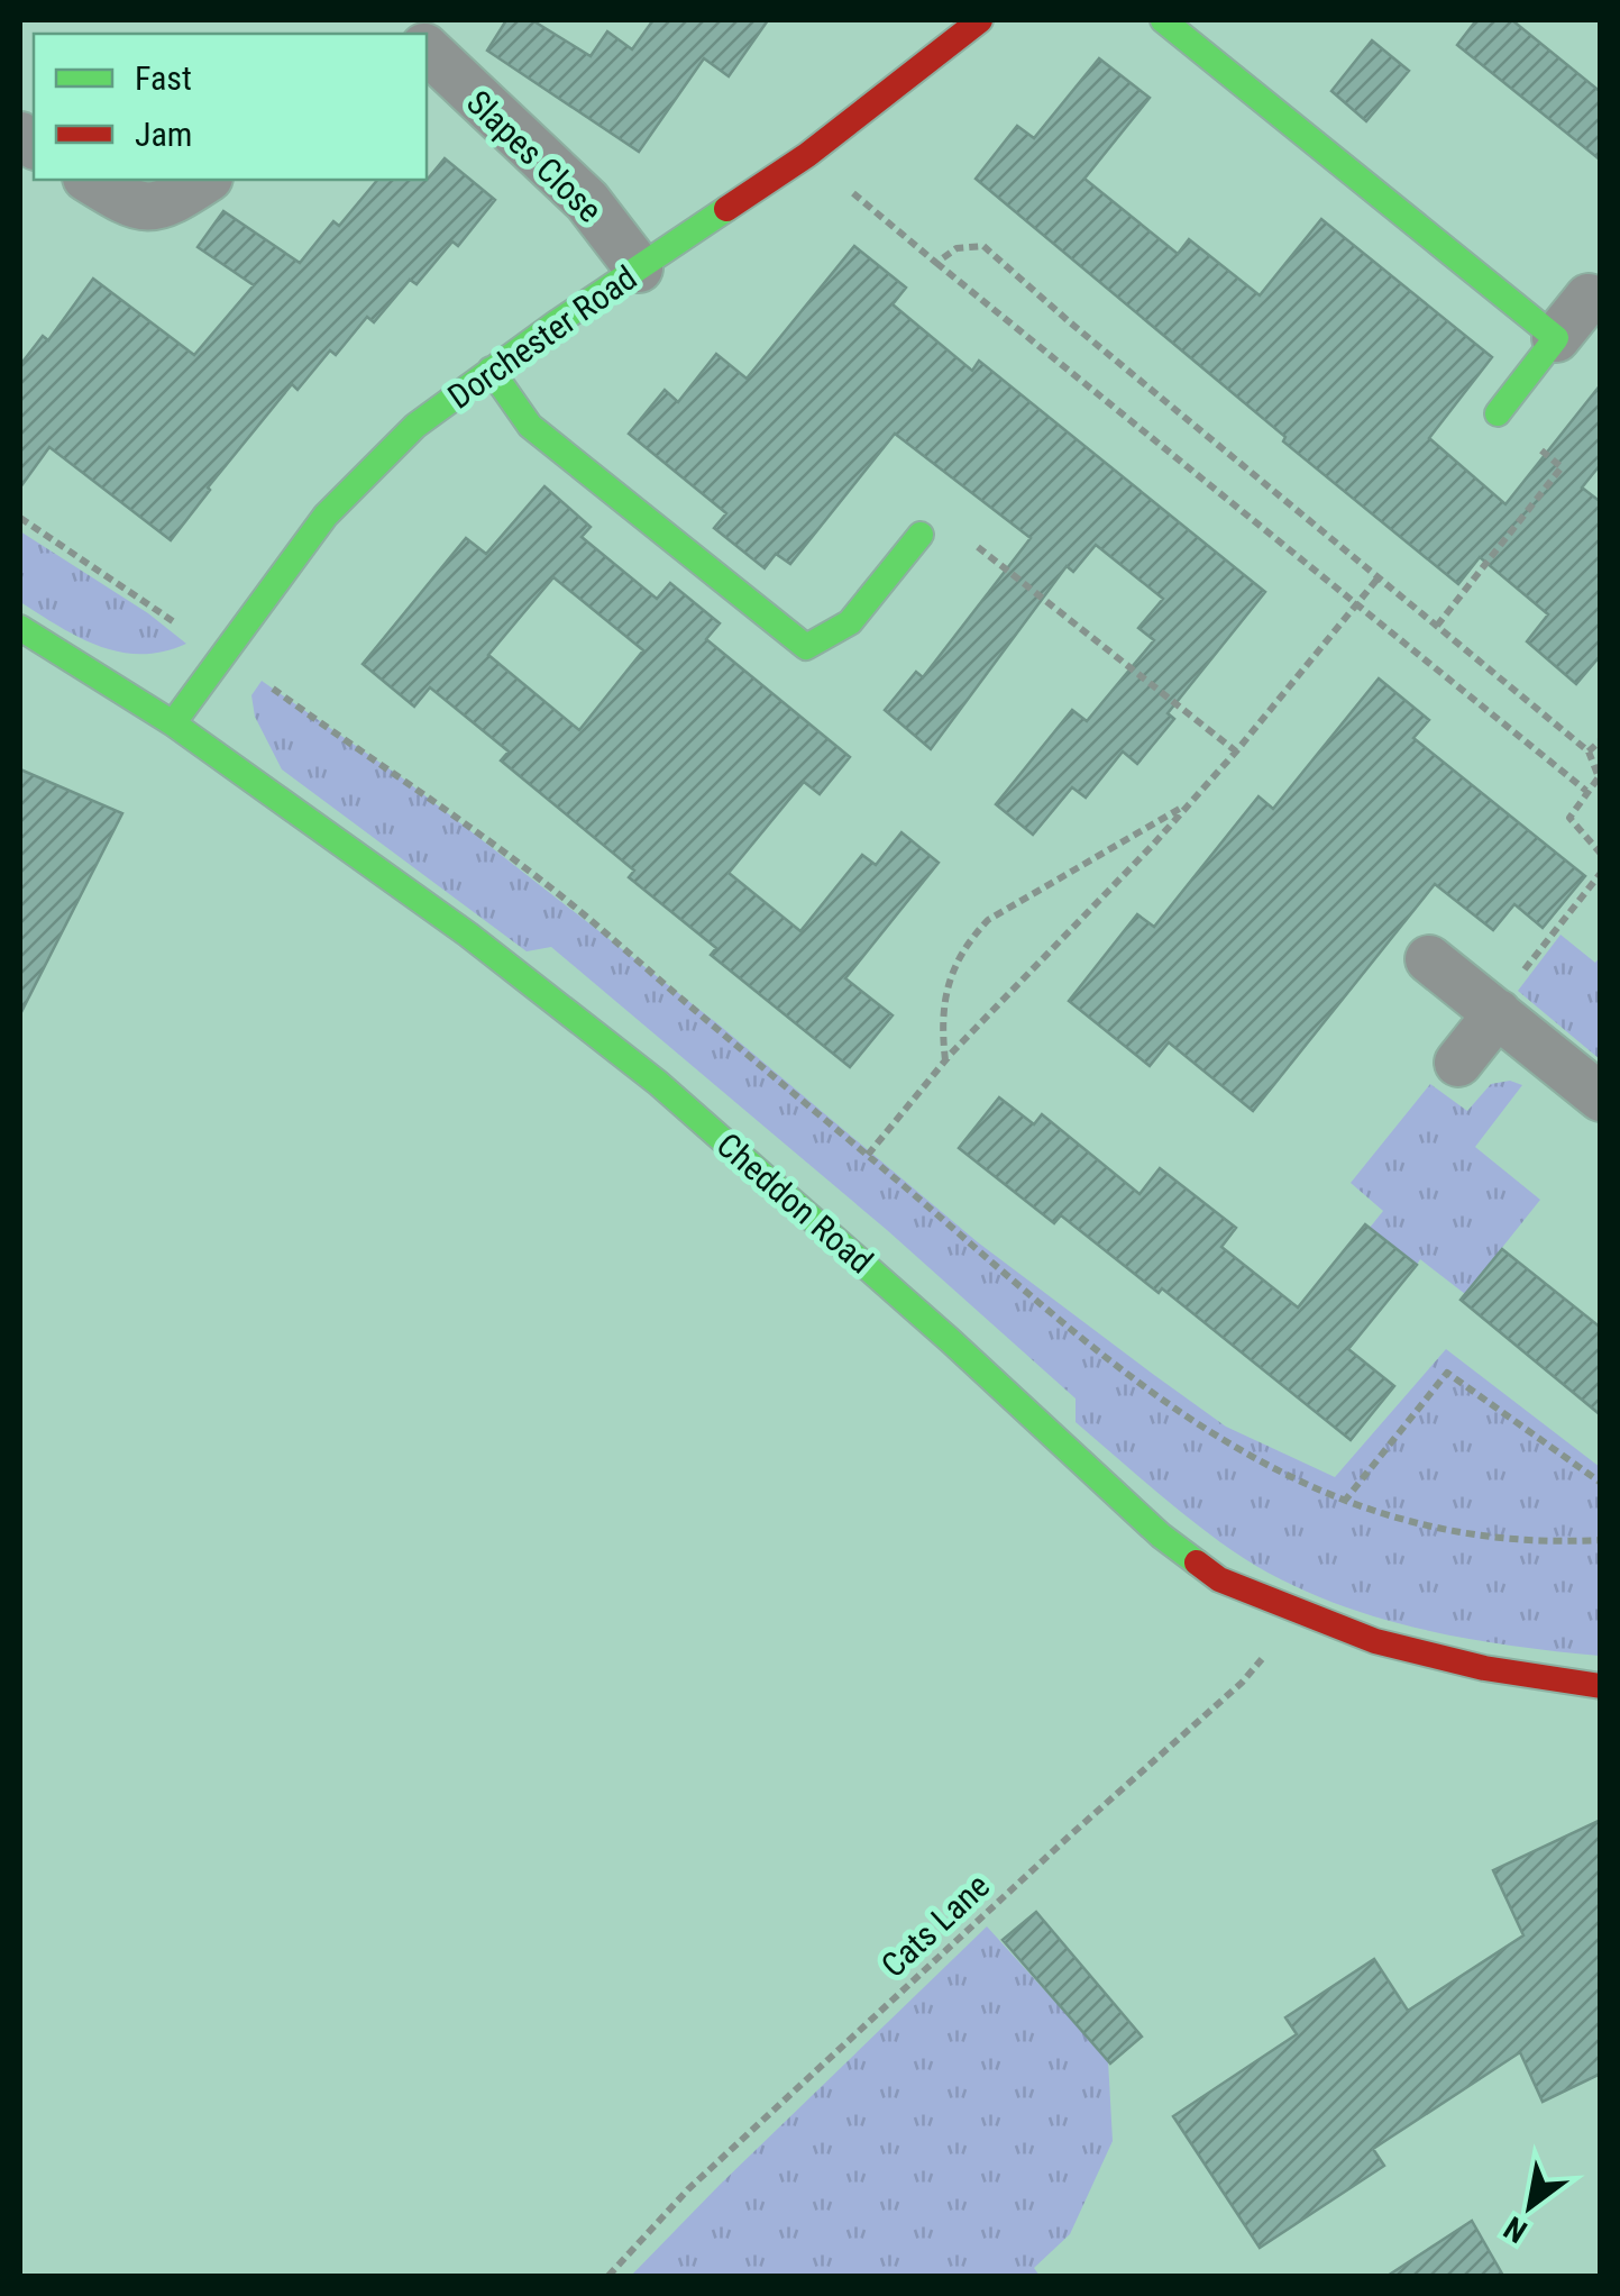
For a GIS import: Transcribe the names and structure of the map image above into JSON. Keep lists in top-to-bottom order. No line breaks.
{"streets":{"street":["Slapes Close","Dorchester Road","Cheddon Road"],"path":["Cats Lane"]},"crossings":[["Slapes Close","Dorchester Road"],["Dorchester Road","Cheddon Road"],["Cheddon Road","Cats Lane"]],"legend":["Fast","Jam"],"north":"bottom left"}
